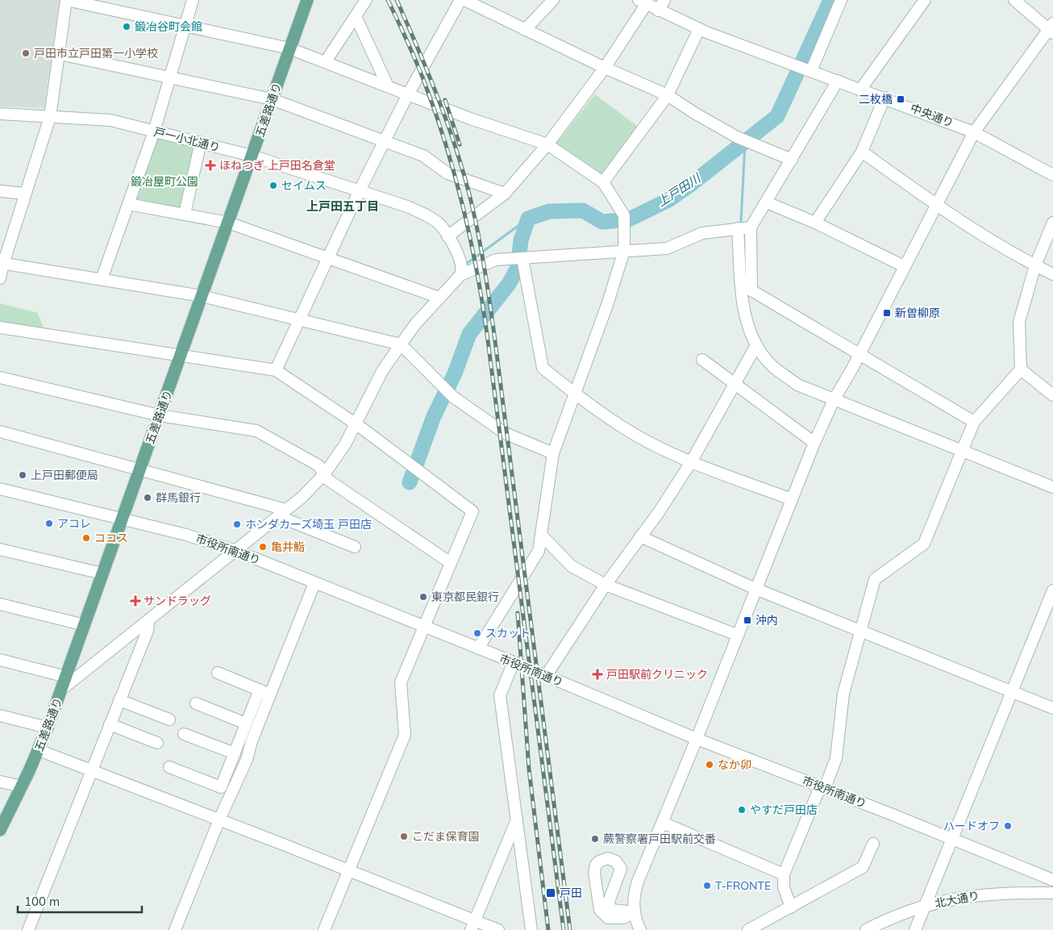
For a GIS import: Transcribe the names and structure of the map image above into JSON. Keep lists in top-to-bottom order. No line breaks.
{"streets":{"main road":["五差路通り"],"street":["中央通り","戸一小北通り","市役所南通り","北大通り"]},"crossings":[["五差路通り","戸一小北通り"],["五差路通り","市役所南通り"]],"districts":["上戸田五丁目"],"water":["上戸田川"],"parks":["鍛冶屋町公園"],"places":{"other":["鍛冶谷町会館","戸田市立戸田第一小学校","セイムス","上戸田郵便局","群馬銀行","アコレ","ホンダカーズ埼玉 戸田店","ココス","亀井鮨","東京都民銀行","スカット","なか卯","やすだ戸田店","ハードオフ","こだま保育園","蕨警察署戸田駅前交番","T-FRONTE"],"transit":["二枚橋","新曽柳原","沖内","戸田"],"health":["ほねつぎ 上戸田名倉堂","サンドラッグ","戸田駅前クリニック"]},"scale_bar":"100 m"}
